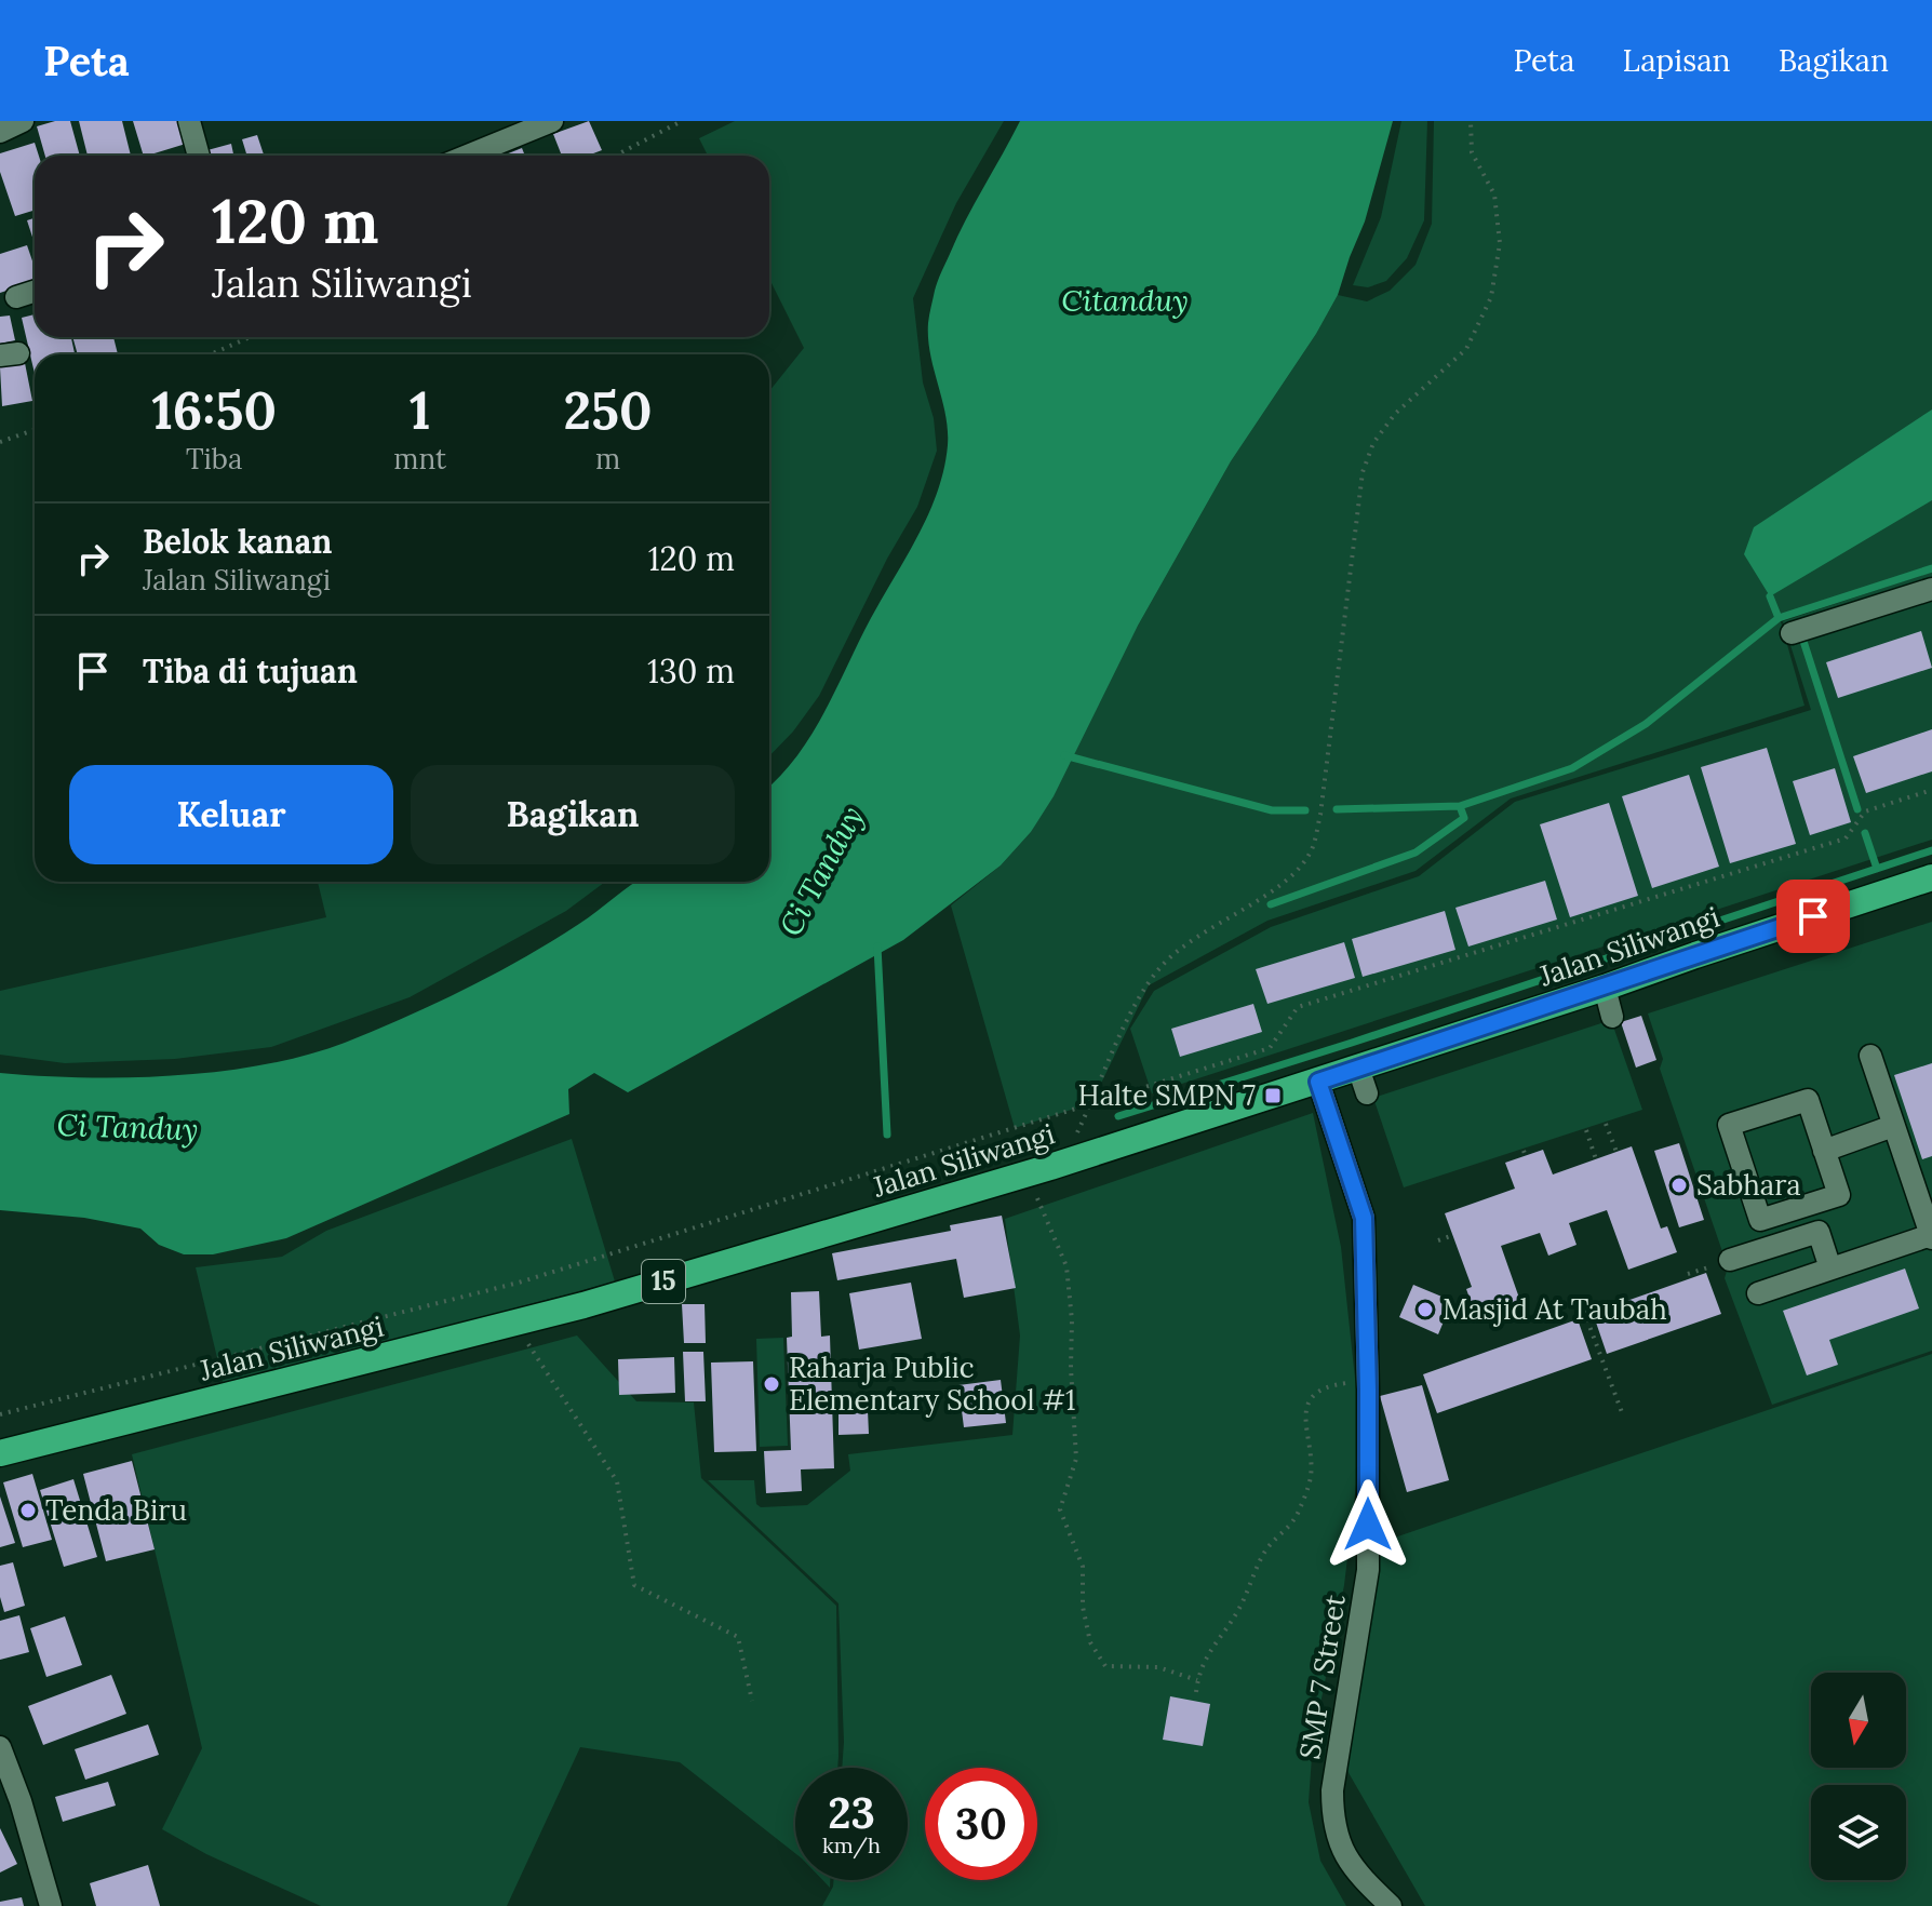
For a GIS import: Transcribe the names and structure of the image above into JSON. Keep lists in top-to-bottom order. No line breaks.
{"streets":{"highway":["Jalan Siliwangi","15"],"street":["SMP 7 Street"]},"crossings":[["Jalan Siliwangi","SMP 7 Street"]],"water":["Citanduy","Ci Tanduy"],"places":{"transit":["Halte SMPN 7"],"other":["Sabhara","Masjid At Taubah","Raharja Public Elementary School #1","Tenda Biru"]},"north":"bottom","page":{"header":"Peta","nav":["Peta","Lapisan","Bagikan"],"turn":["120 m","Jalan Siliwangi"],"eta":["16:50","Tiba","1","mnt","250","m"],"list":[{"name":"Belok kanan","note":"Jalan Siliwangi","value":"120 m"},{"name":"Tiba di tujuan","value":"130 m"}],"buttons":["Keluar","Bagikan"],"speed":"23 km/h","limit":"30"}}
